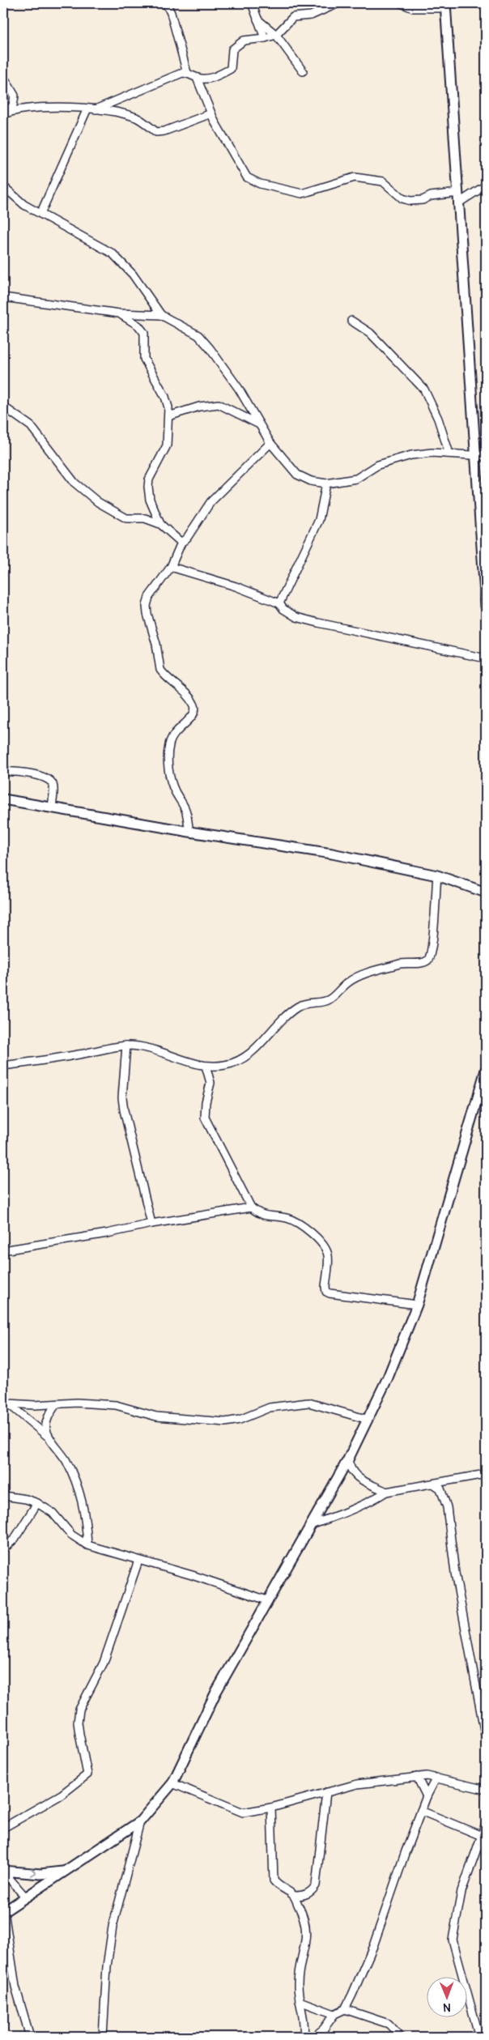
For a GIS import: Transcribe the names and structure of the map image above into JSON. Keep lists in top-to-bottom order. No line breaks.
{"north":"bottom"}
